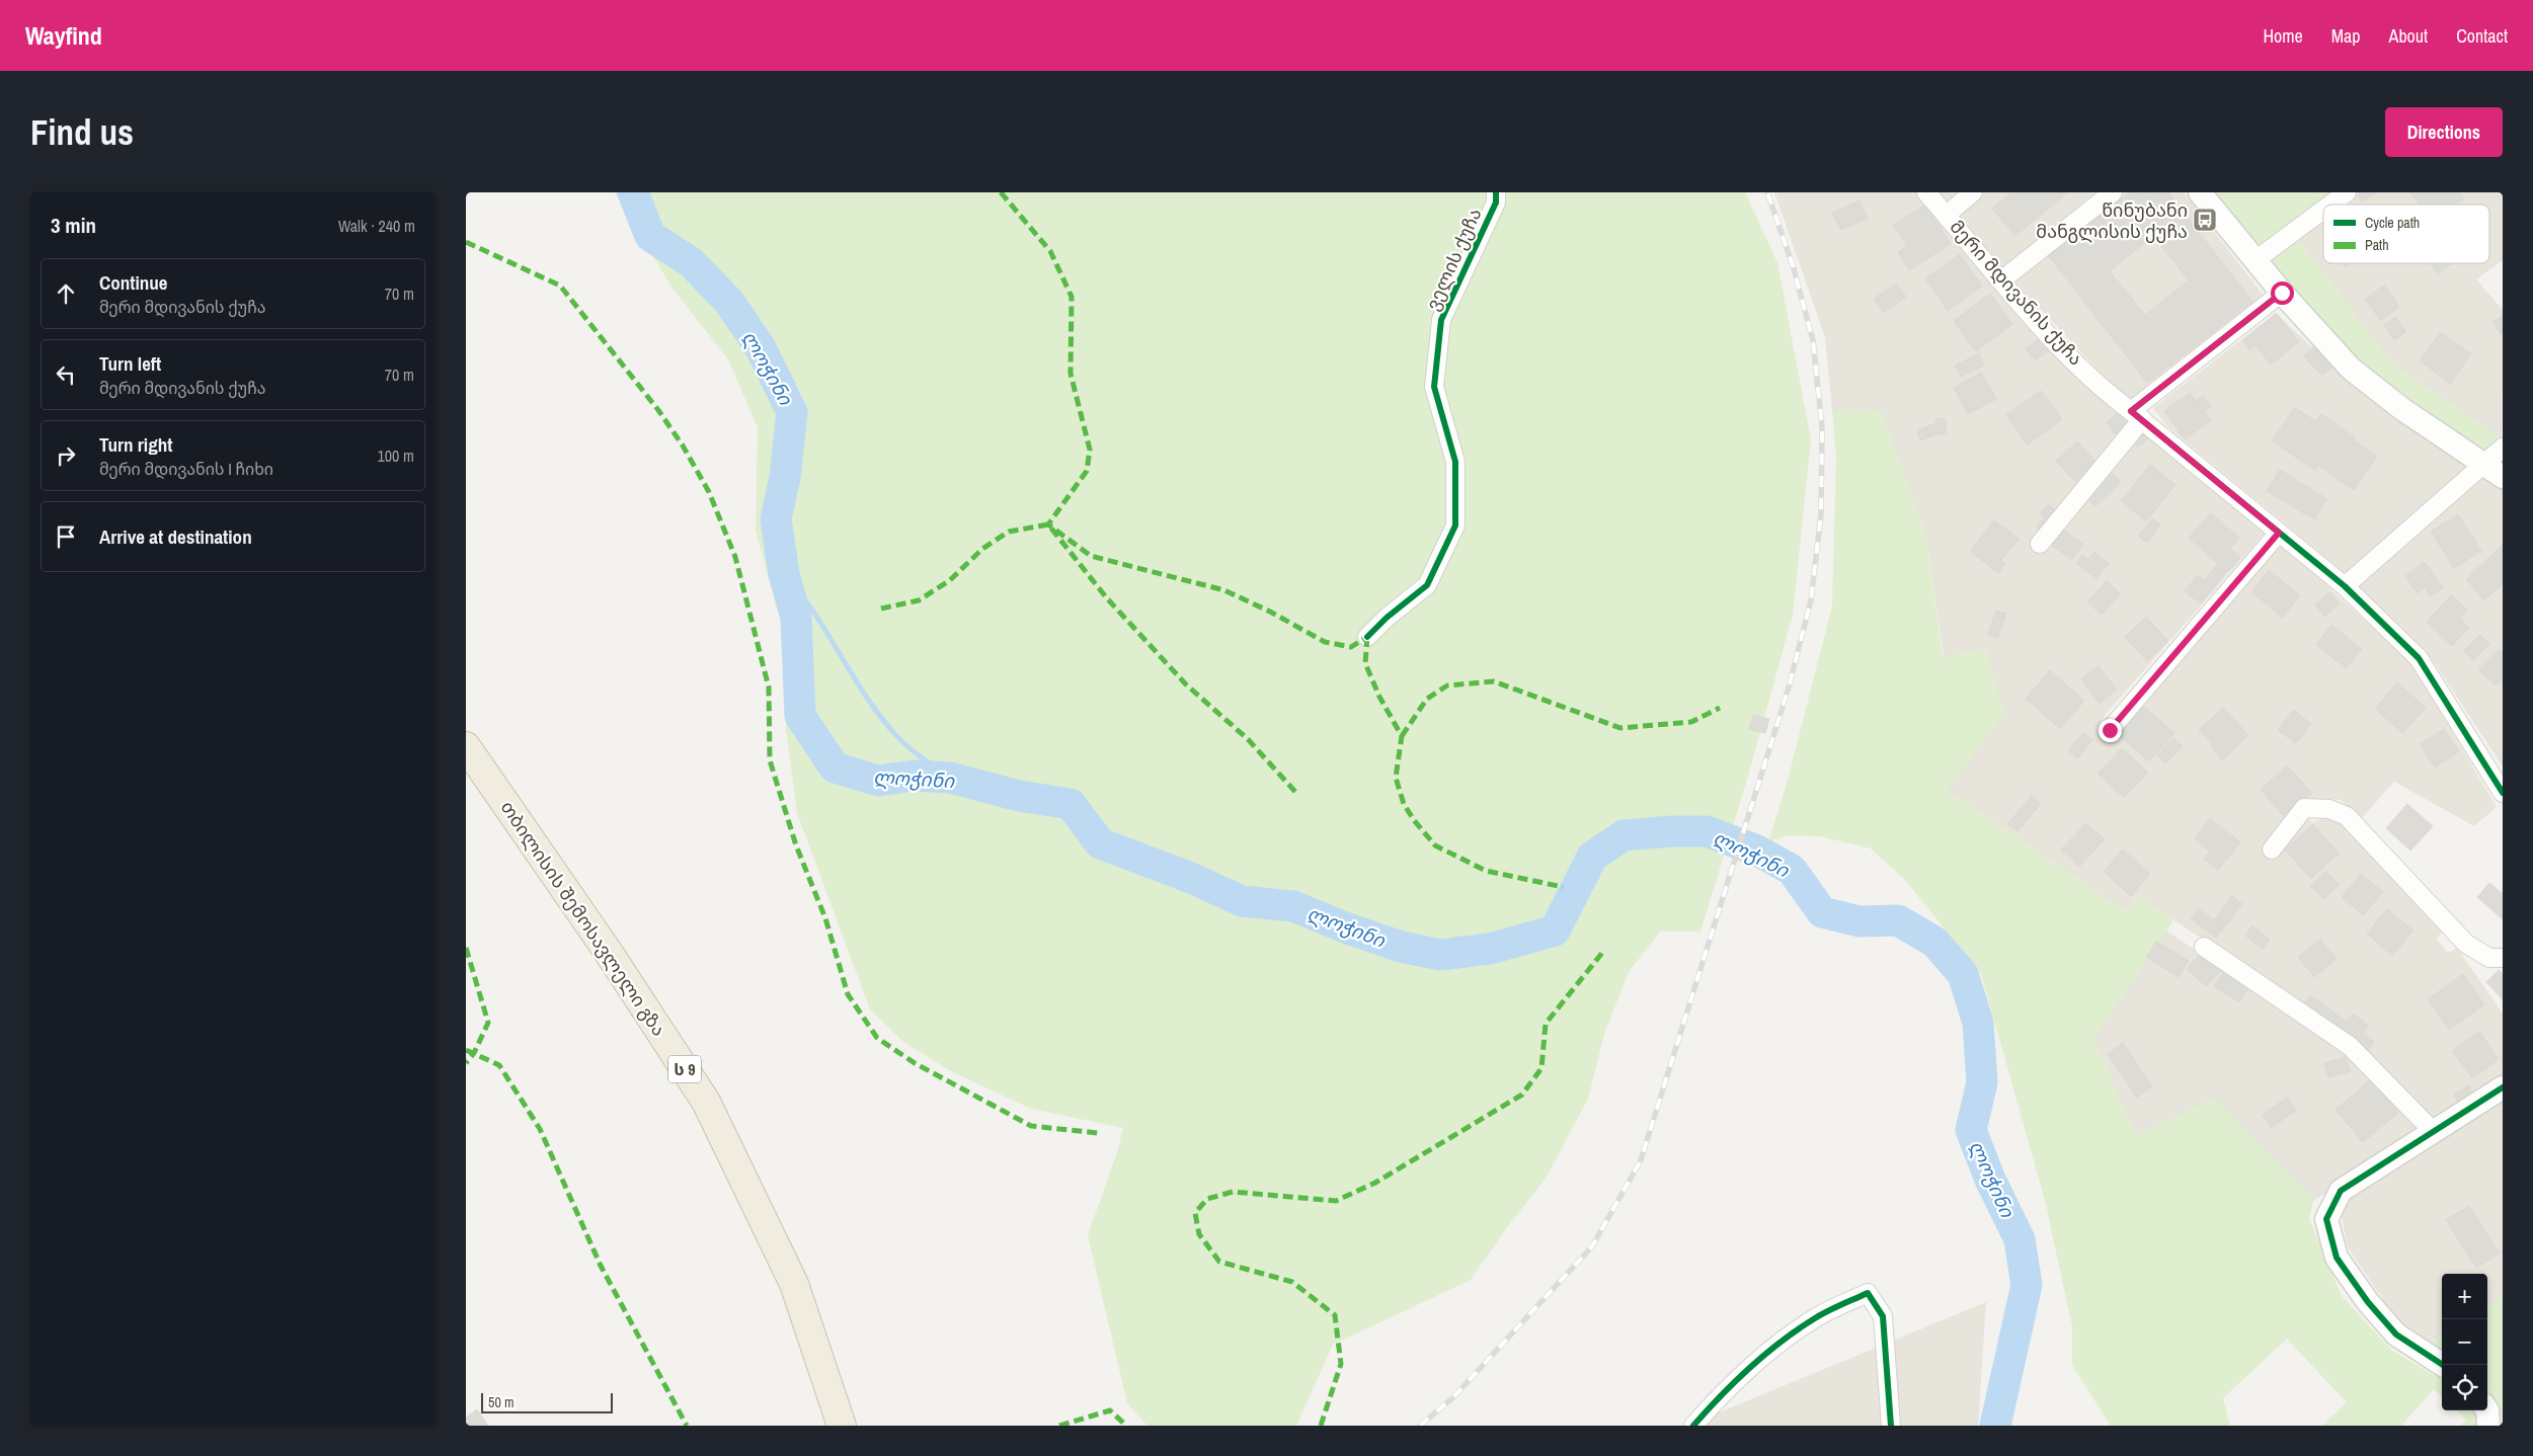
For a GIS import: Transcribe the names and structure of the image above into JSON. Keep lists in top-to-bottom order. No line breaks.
{"streets":{"highway":["თბილისის შემოსავლელი გზა","ს 9"],"street":["ველის ქუჩა","მერი მდივანის ქუჩა"]},"water":["ლოჭინი"],"places":{"bus stop":["წინუბანი მანგლისის ქუჩა"]},"legend":["Cycle path","Path"],"scale_bar":"50 m","page":{"header":"Wayfind","nav":["Home","Map","About","Contact"],"buttons":"Directions","title":"Find us","heading":["3 min","Walk · 240 m"],"list":[["Continue","მერი მდივანის ქუჩა","70 m"],["Turn left","მერი მდივანის ქუჩა","70 m"],["Turn right","მერი მდივანის I ჩიხი","100 m"],"Arrive at destination"],"map_buttons":["+","−"],"scale":"50 m"}}
